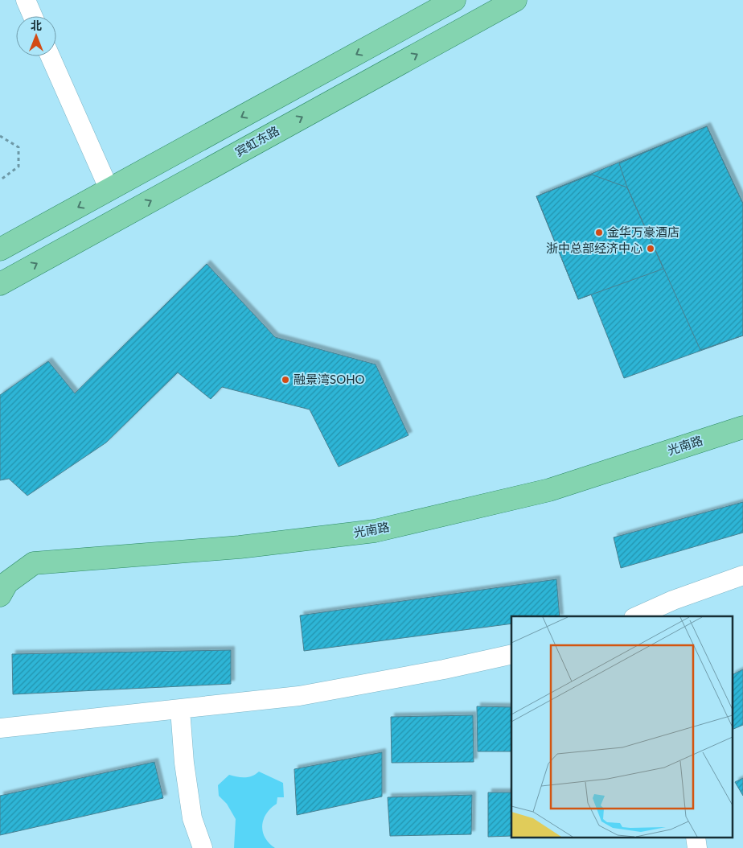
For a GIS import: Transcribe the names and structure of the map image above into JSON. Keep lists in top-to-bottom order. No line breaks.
{"streets":{"main road":["宾虹东路","光南路"]},"places":["金华万豪酒店","浙中总部经济中心","融景湾SOHO"],"north":"top"}
